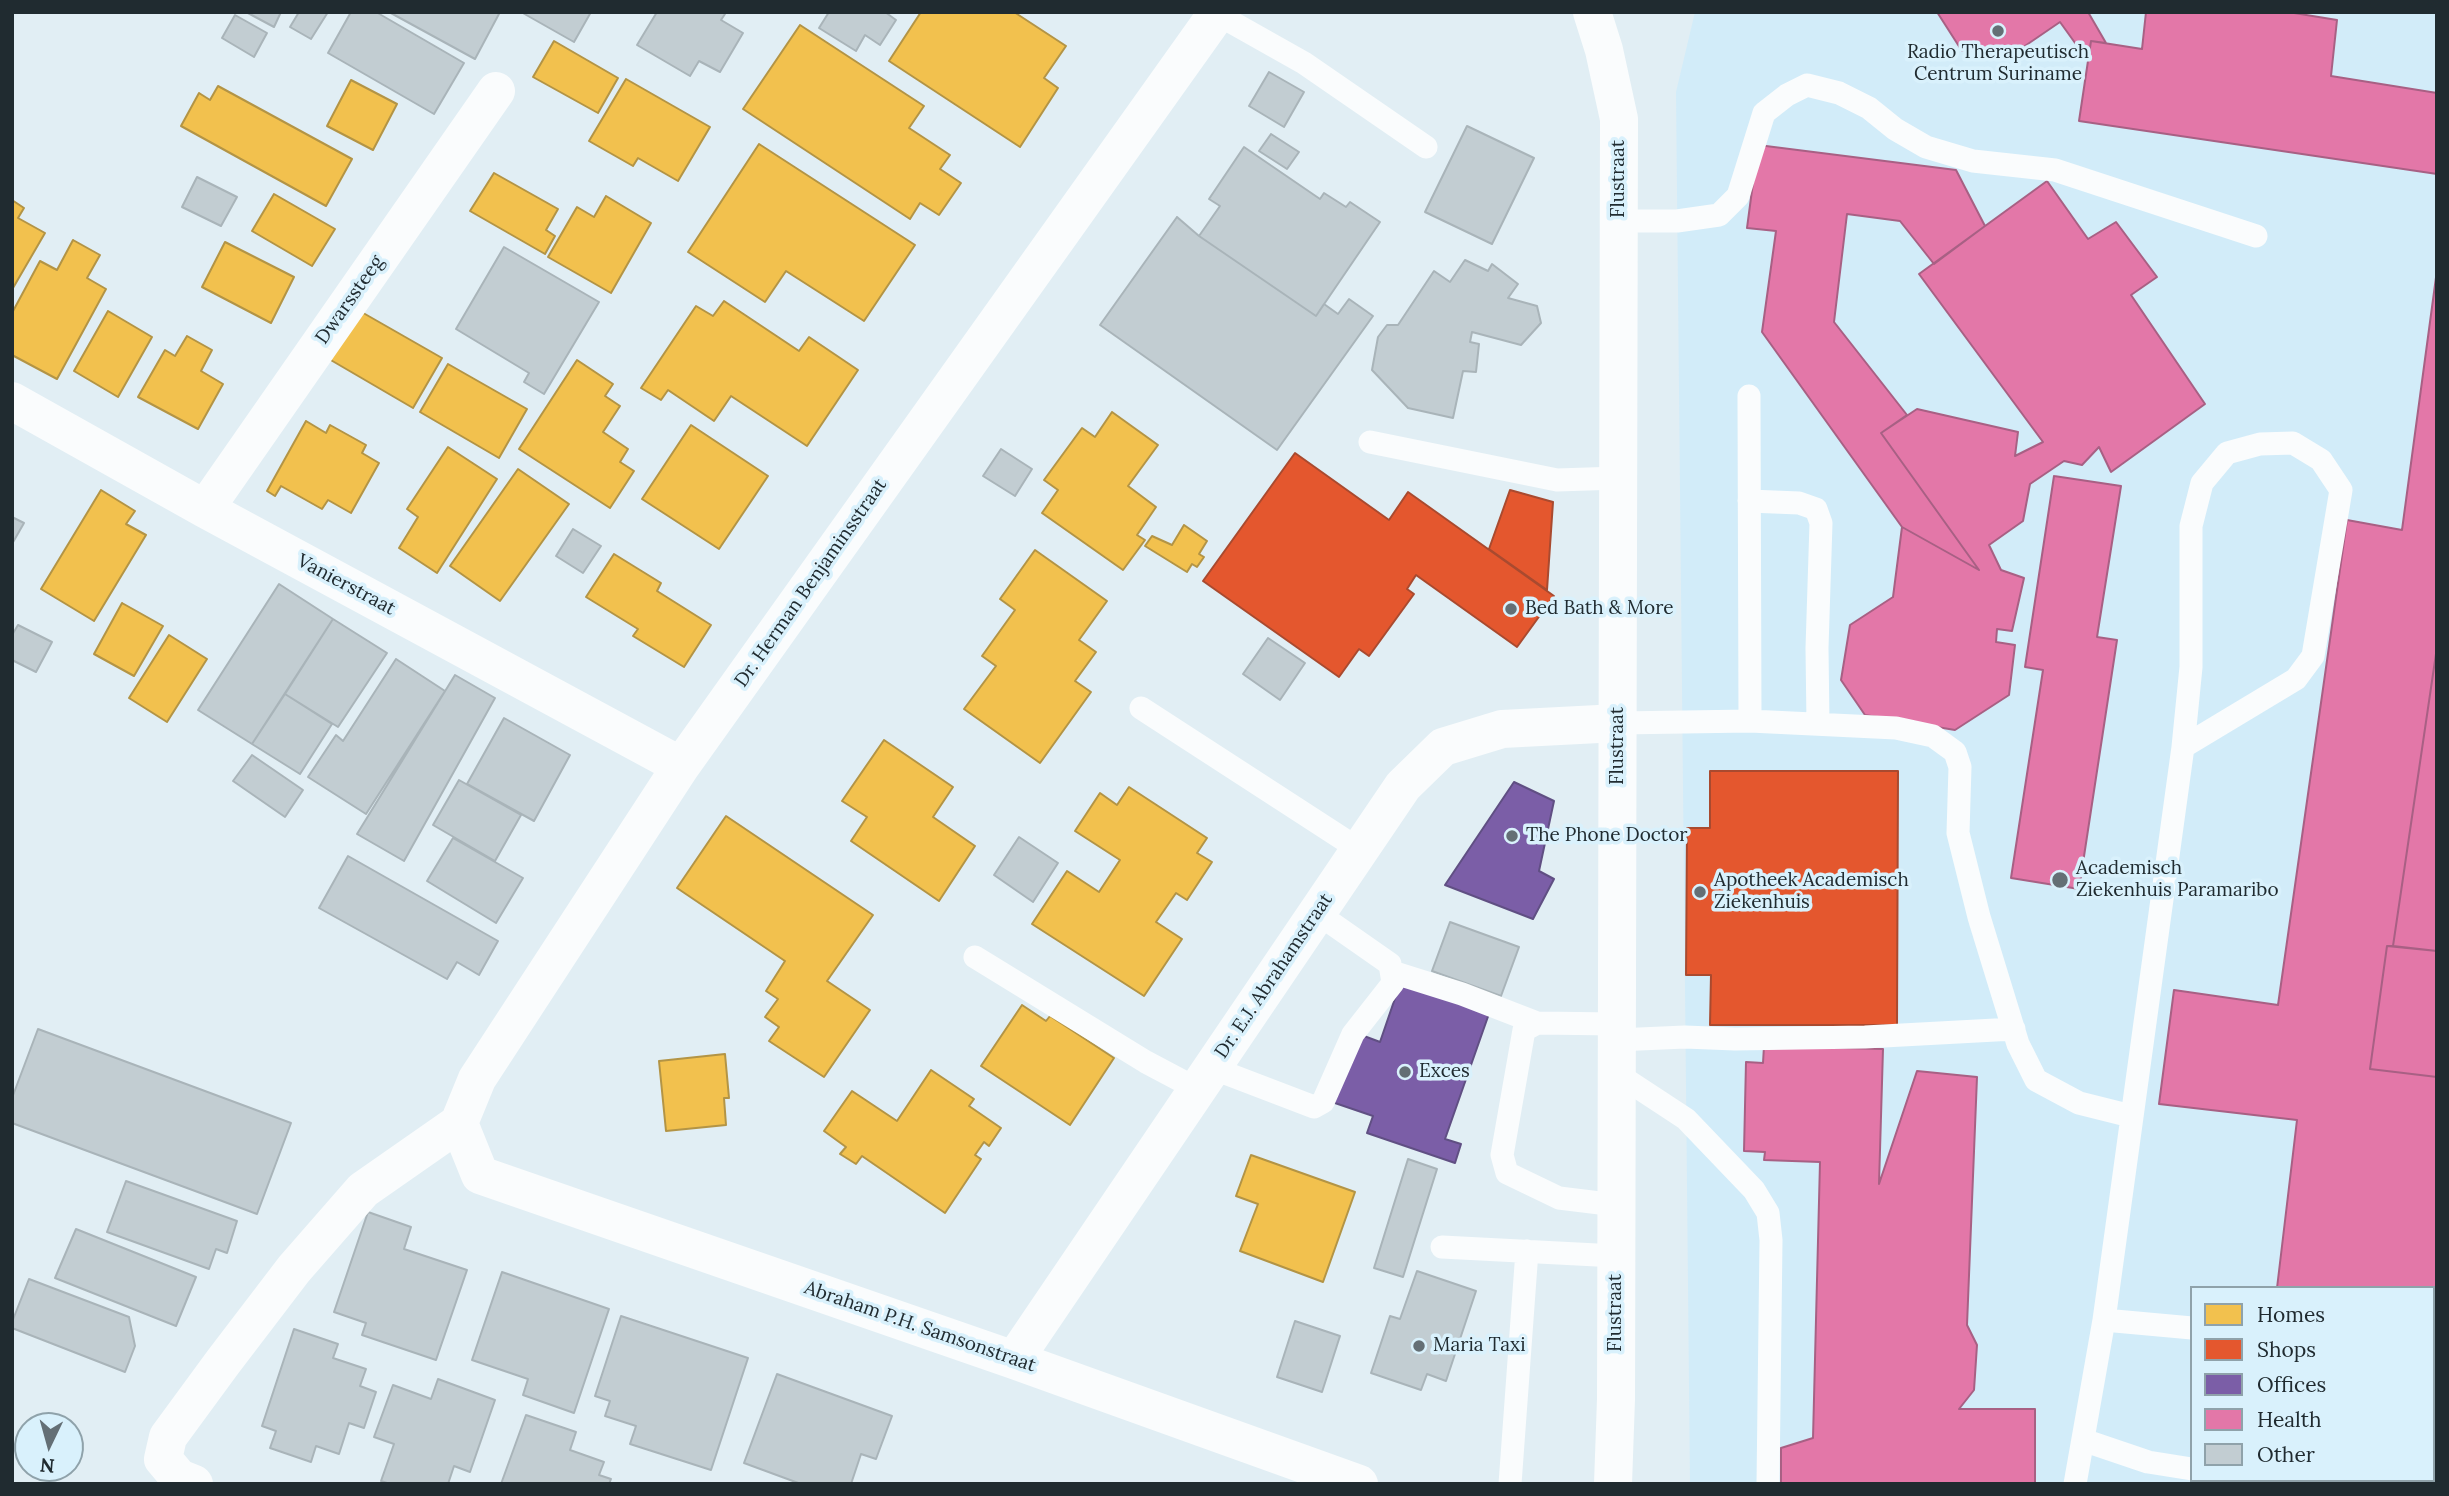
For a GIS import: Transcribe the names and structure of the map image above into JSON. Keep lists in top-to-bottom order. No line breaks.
{"streets":{"street":["Flustraat","Dwarssteeg","Dr. Herman Benjaminsstraat","Vanierstraat","Dr. E.J. Abrahamstraat","Abraham P.H. Samsonstraat"]},"crossings":[["Flustraat","Dr. E.J. Abrahamstraat"],["Dwarssteeg","Vanierstraat"],["Dr. Herman Benjaminsstraat","Vanierstraat"],["Dr. Herman Benjaminsstraat","Abraham P.H. Samsonstraat"],["Dr. E.J. Abrahamstraat","Abraham P.H. Samsonstraat"]],"places":["Radio Therapeutisch Centrum Suriname","Bed Bath & More","The Phone Doctor","Academisch Ziekenhuis Paramaribo","Apotheek Academisch Ziekenhuis","Exces","Maria Taxi"],"legend":["Homes","Shops","Offices","Health","Other"],"north":"bottom"}
